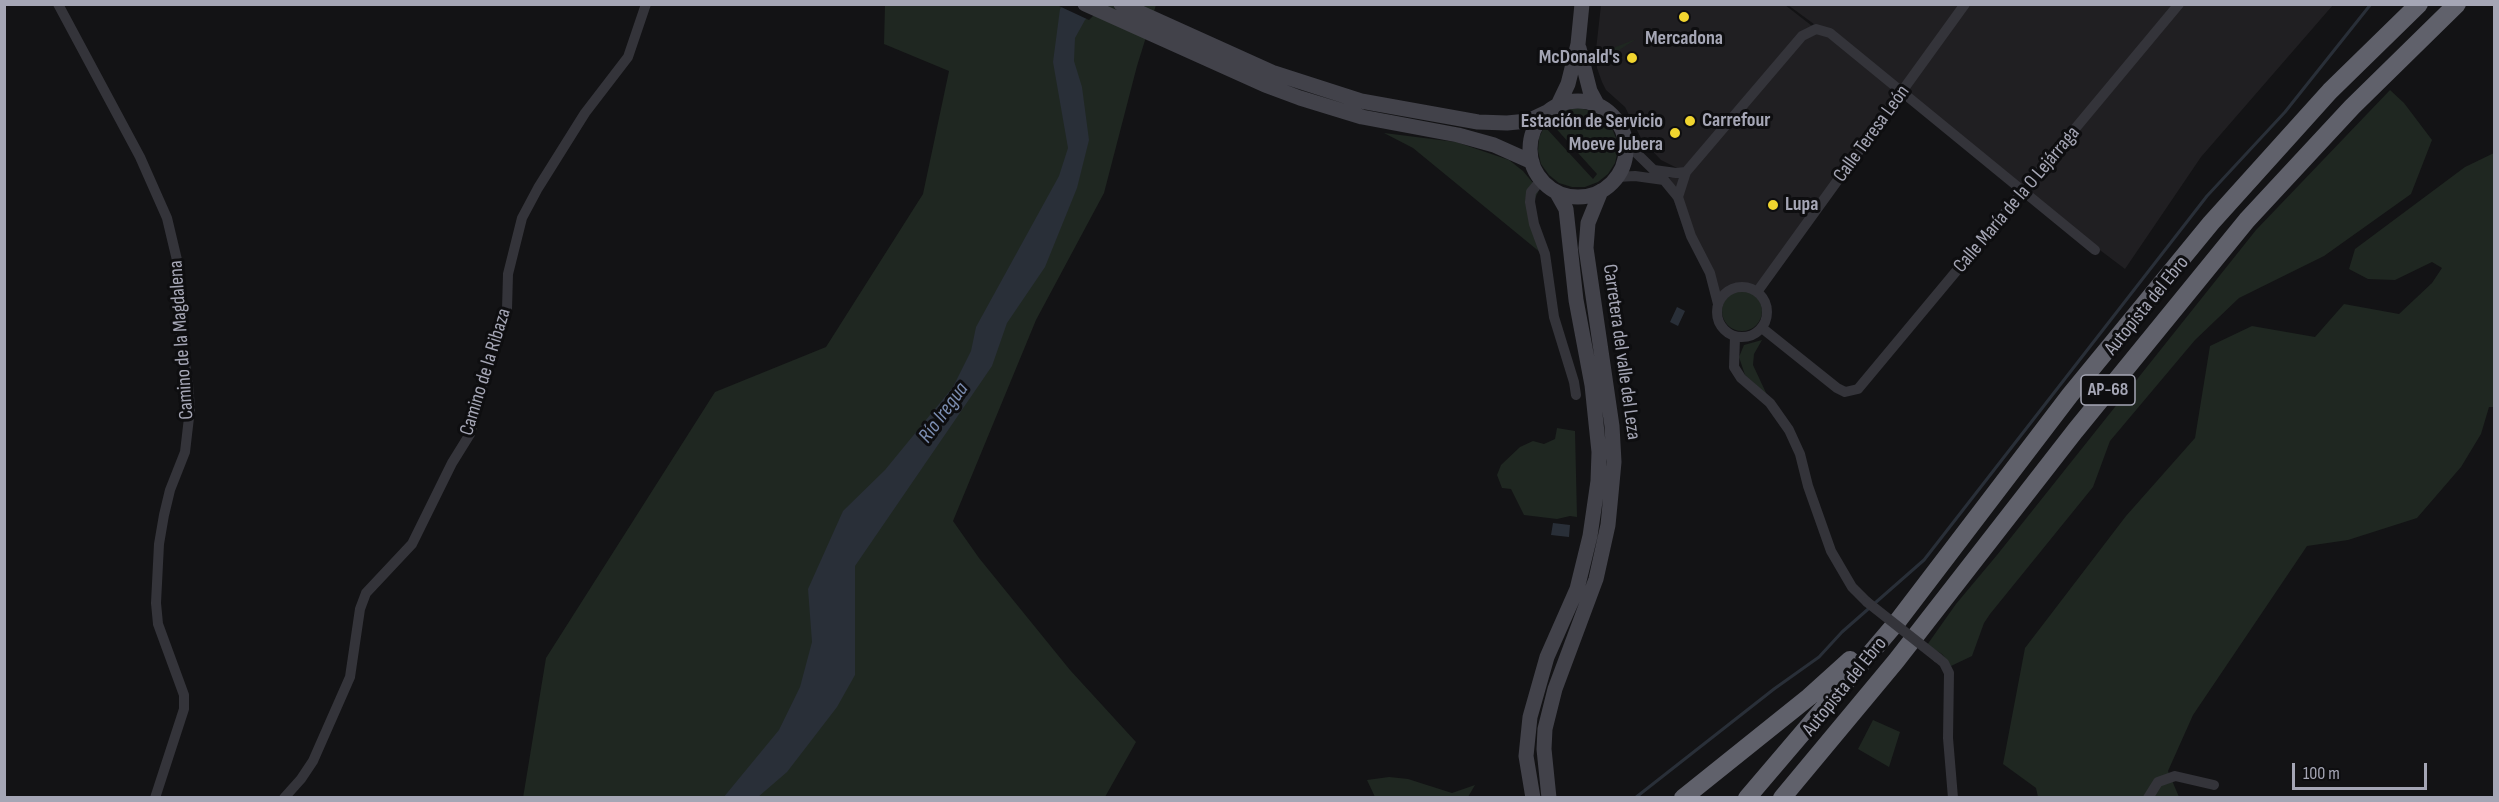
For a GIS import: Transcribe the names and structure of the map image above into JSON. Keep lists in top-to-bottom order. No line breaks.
{"streets":{"highway":["Autopista del Ebro","AP-68"],"main road":["Carretera del valle del Leza"],"street":["Calle Teresa León","Calle María de la O Lejárraga","Camino de la Magdalena","Camino de la Ribaza"]},"crossings":[["Calle Teresa León","Calle María de la O Lejárraga"]],"water":["Río Iregua"],"places":["Mercadona","McDonald's","Carrefour","Estación de Servicio Moeve Jubera","Lupa"],"scale_bar":"100 m"}
